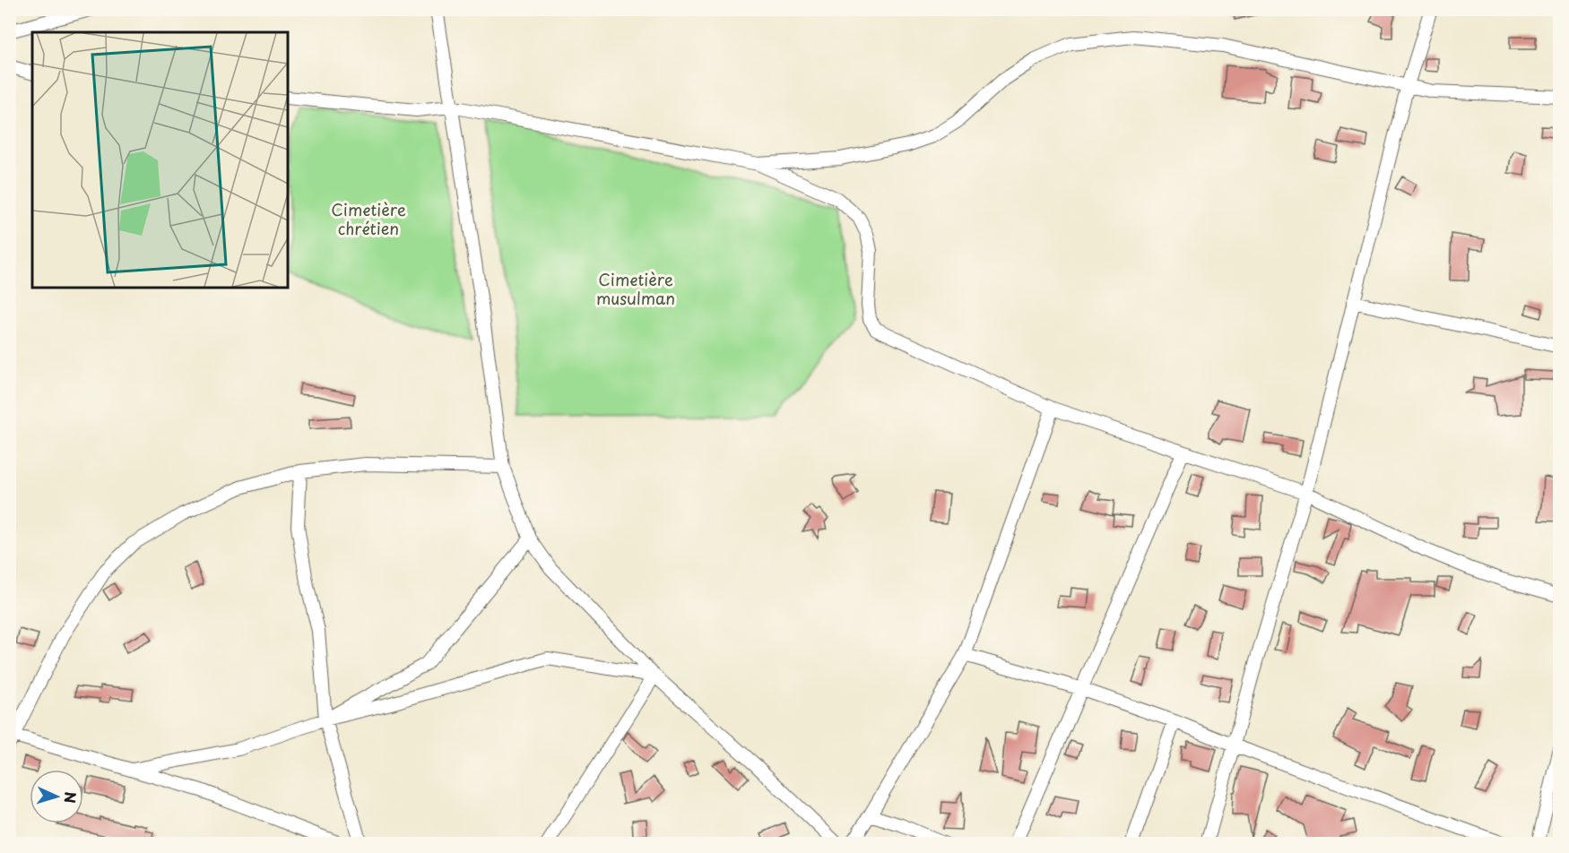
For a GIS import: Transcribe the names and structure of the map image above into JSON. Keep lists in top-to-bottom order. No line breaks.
{"parks":["Cimetière chrétien","Cimetière musulman"],"north":"right"}
